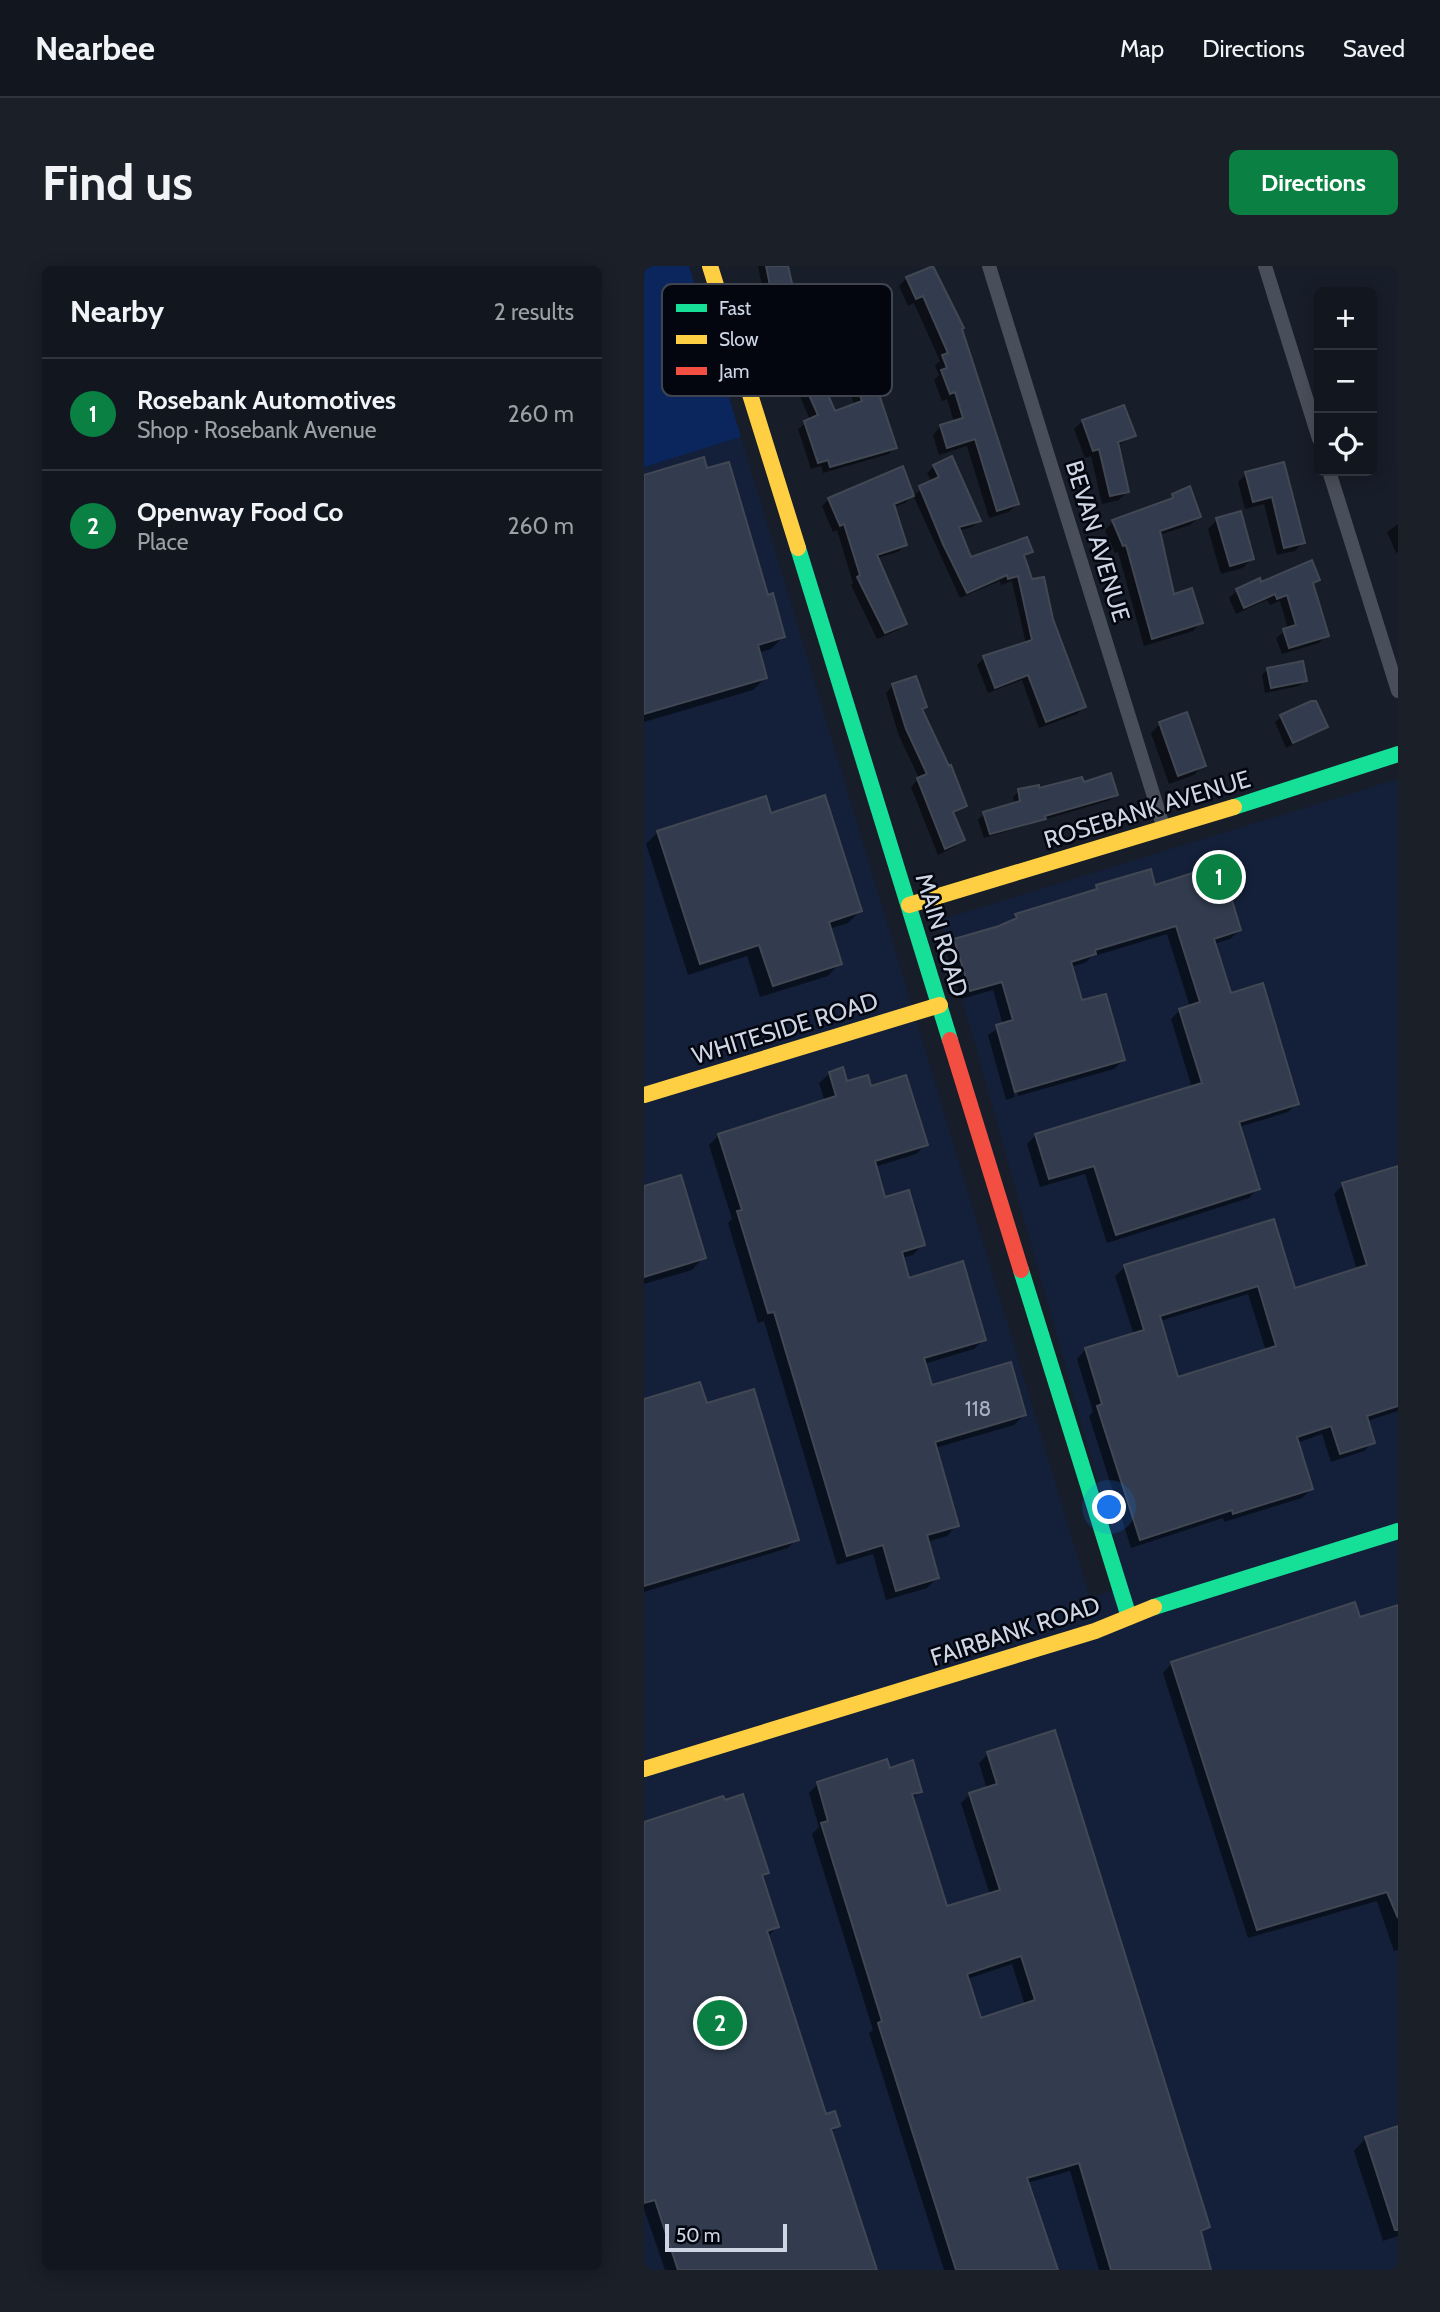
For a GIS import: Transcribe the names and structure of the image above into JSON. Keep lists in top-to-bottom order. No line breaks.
{"streets":{"main road":["ROSEBANK AVENUE","MAIN ROAD","WHITESIDE ROAD","FAIRBANK ROAD"],"street":["BEVAN AVENUE"]},"crossings":[["BEVAN AVENUE","ROSEBANK AVENUE"],["ROSEBANK AVENUE","MAIN ROAD"],["MAIN ROAD","WHITESIDE ROAD"],["MAIN ROAD","FAIRBANK ROAD"]],"house_numbers":["118"],"legend":["Fast","Slow","Jam"],"scale_bar":"50 m","page":{"header":"Nearbee","nav":["Map","Directions","Saved"],"buttons":"Directions","title":"Find us","heading":["Nearby","2 results"],"map_buttons":["+","−"],"list":[{"mark":"1","name":"Rosebank Automotives","note":"Shop · Rosebank Avenue","value":"260 m"},{"mark":"2","name":"Openway Food Co","note":"Place","value":"260 m"}],"pins":["1","2"],"scale":"50 m"}}
